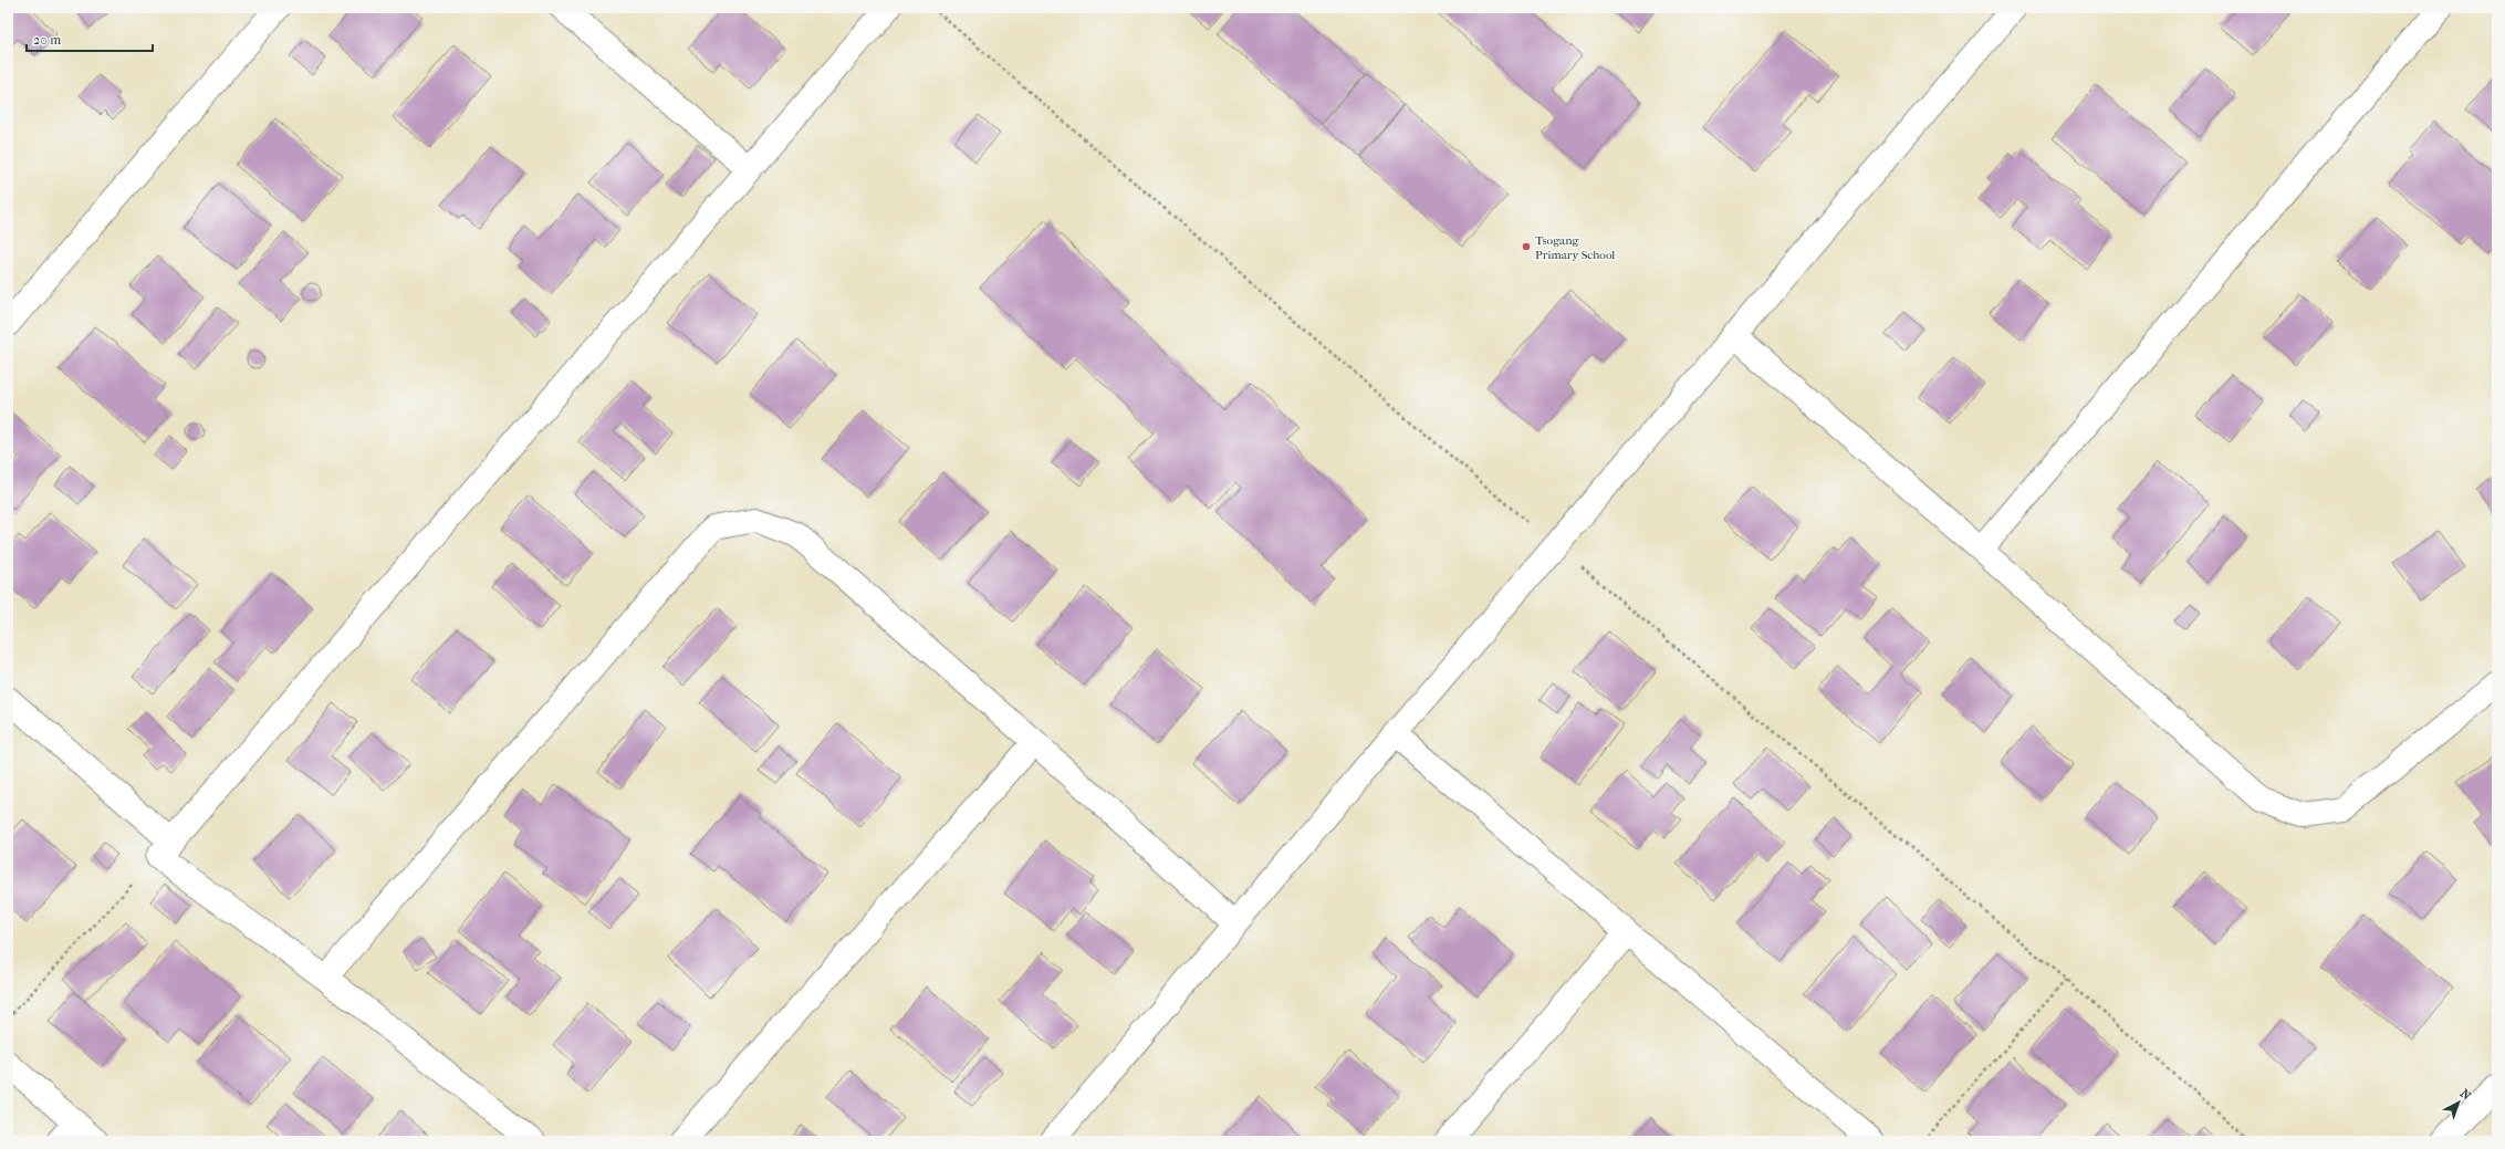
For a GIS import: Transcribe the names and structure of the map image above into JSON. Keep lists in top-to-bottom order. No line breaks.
{"places":["Tsogang Primary School"],"scale_bar":"20 m","north":"top right"}
